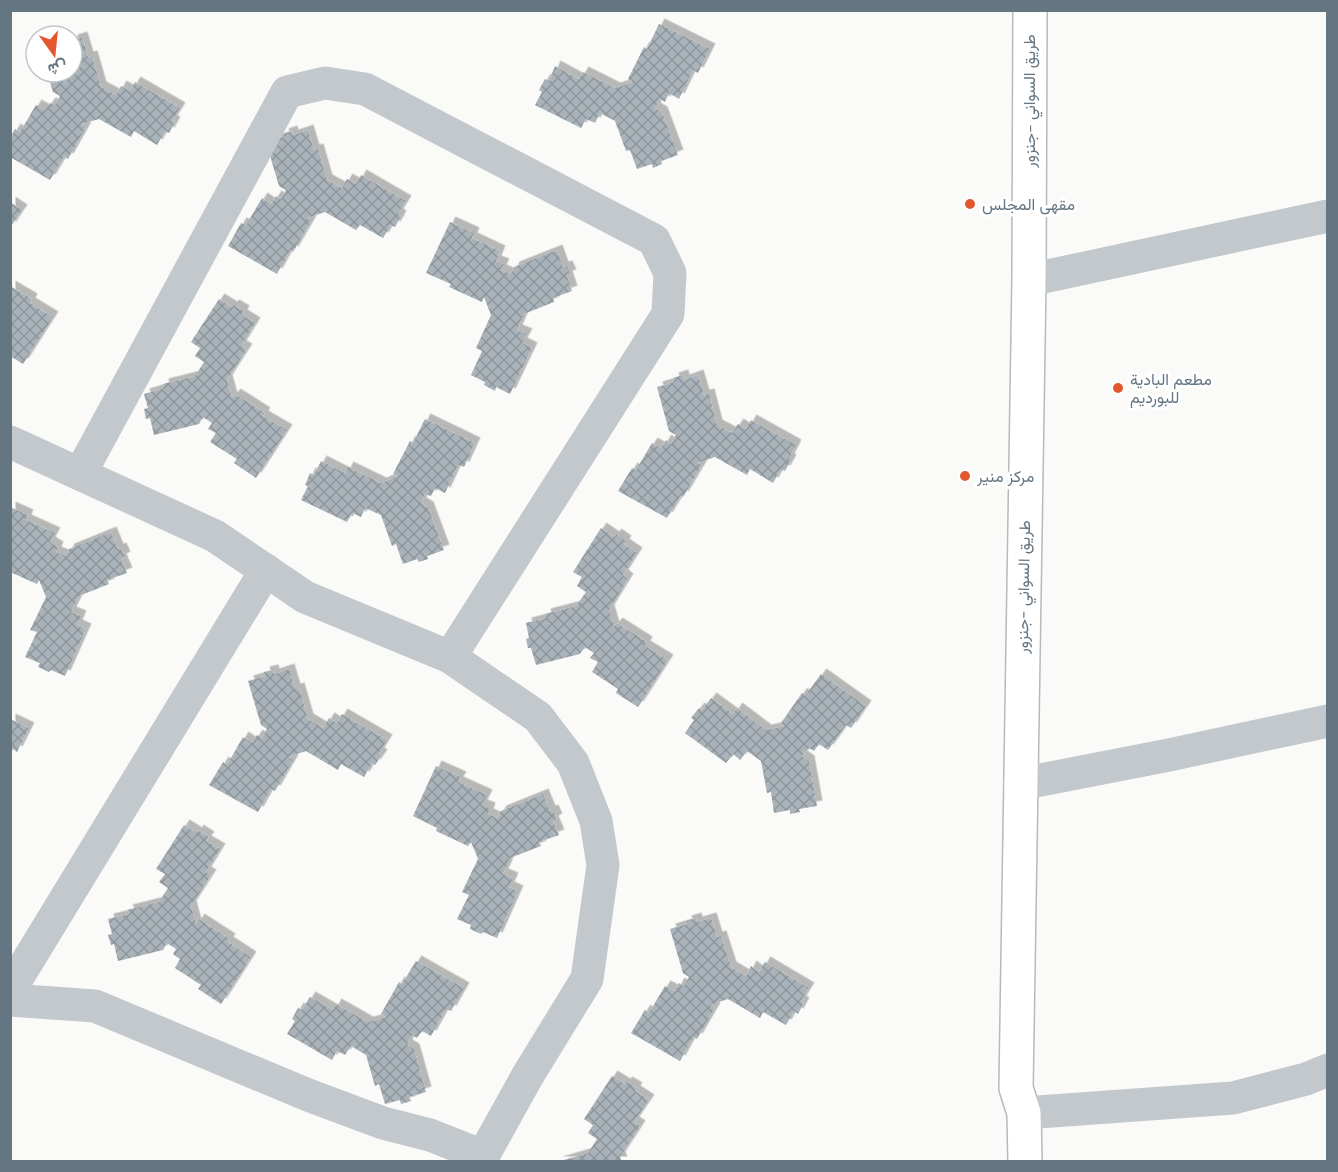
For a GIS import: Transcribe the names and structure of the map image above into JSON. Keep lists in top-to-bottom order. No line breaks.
{"streets":{"main road":["طريق السواني -جنزور"]},"places":["مقهى المجلس","مطعم البادية للبورديم","مركز منير"],"north":"bottom"}
